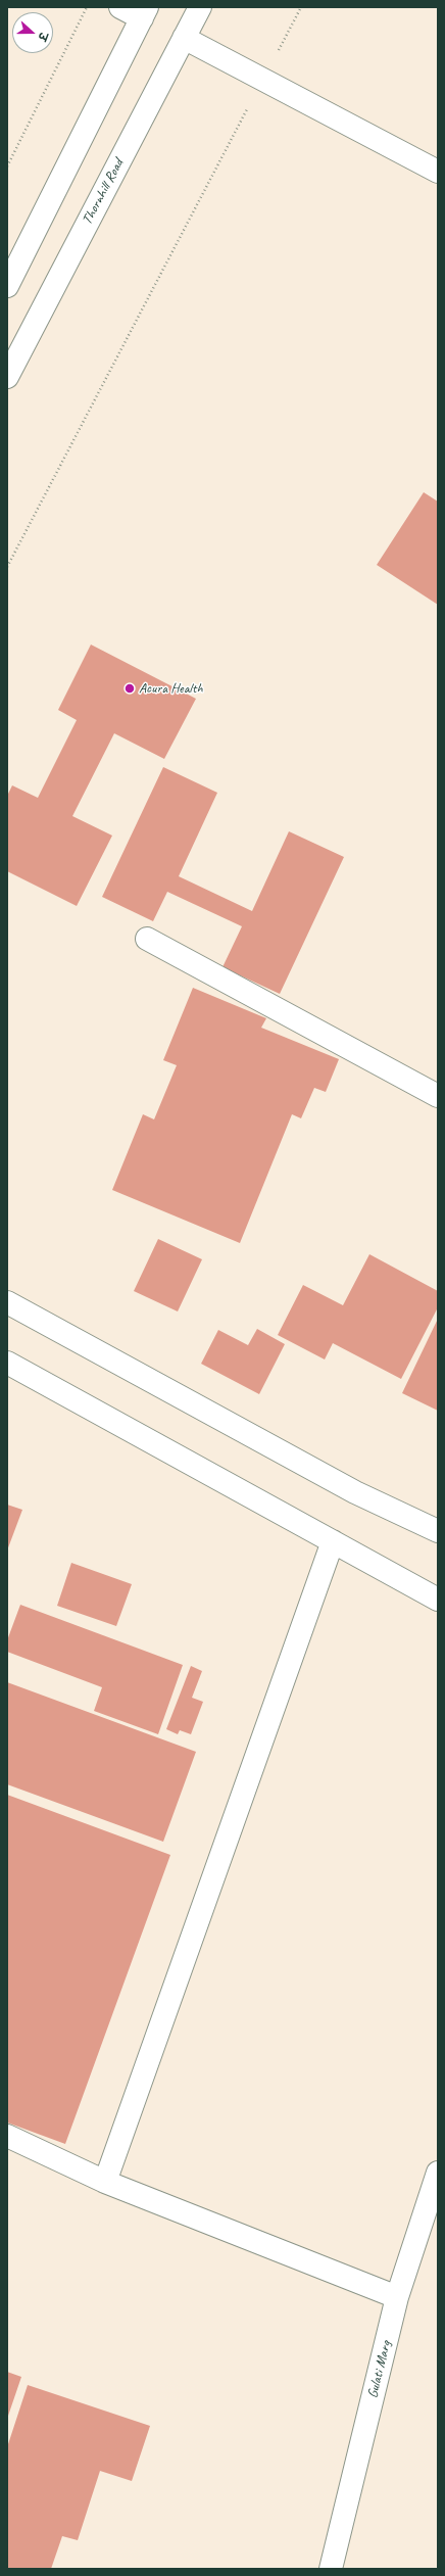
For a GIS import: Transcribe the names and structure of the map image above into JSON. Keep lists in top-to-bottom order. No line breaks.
{"streets":{"street":["Thornhill Road","Gulati Marg"]},"places":["Acura Health"],"north":"right"}
